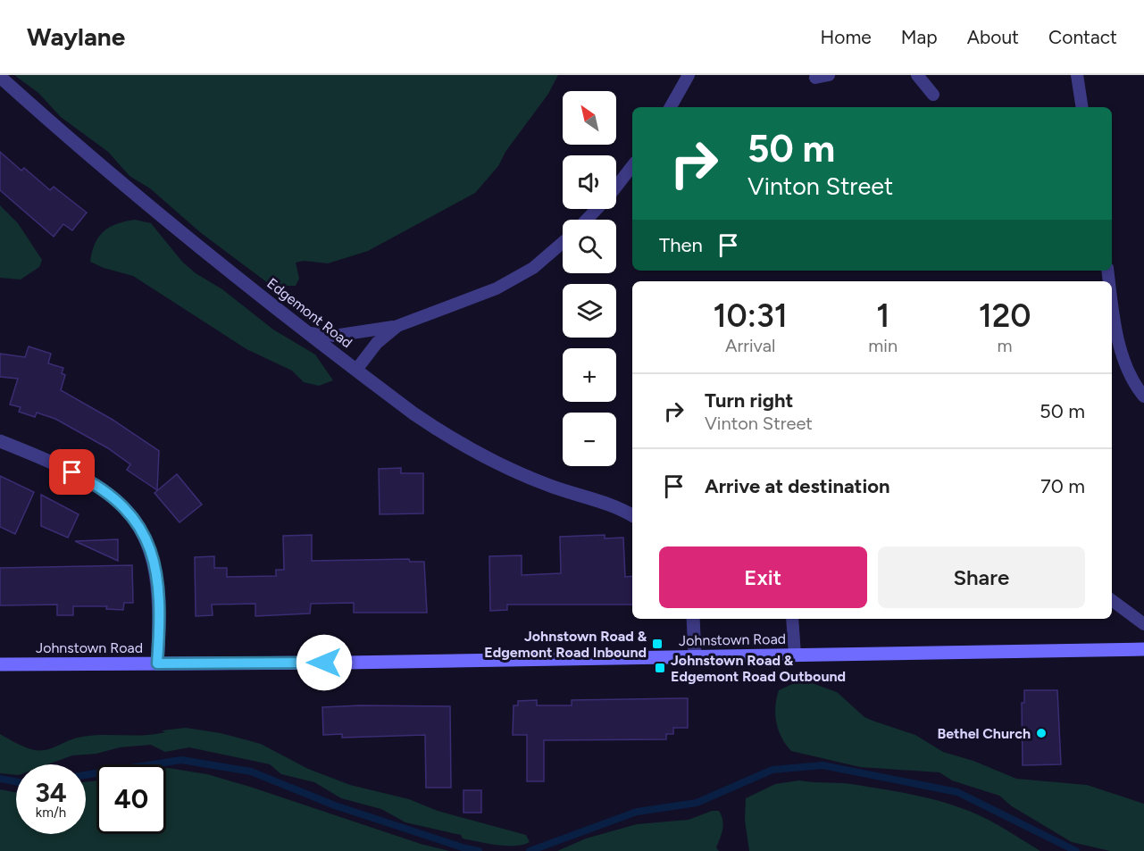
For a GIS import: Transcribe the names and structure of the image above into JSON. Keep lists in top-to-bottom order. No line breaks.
{"streets":{"street":["Edgemont Road","Johnstown Road"]},"places":{"transit":["Johnstown Road & Edgemont Road Inbound","Johnstown Road & Edgemont Road Outbound"],"other":["Bethel Church"]},"north":"top left","page":{"header":"Waylane","nav":["Home","Map","About","Contact"],"map_buttons":["+","−"],"turn":["50 m","Vinton Street"],"then":"Then","eta":["10:31","Arrival","1","min","120","m"],"list":[{"name":"Turn right","note":"Vinton Street","value":"50 m"},{"name":"Arrive at destination","value":"70 m"}],"buttons":["Exit","Share"],"speed":"34 km/h","limit":"40"}}
